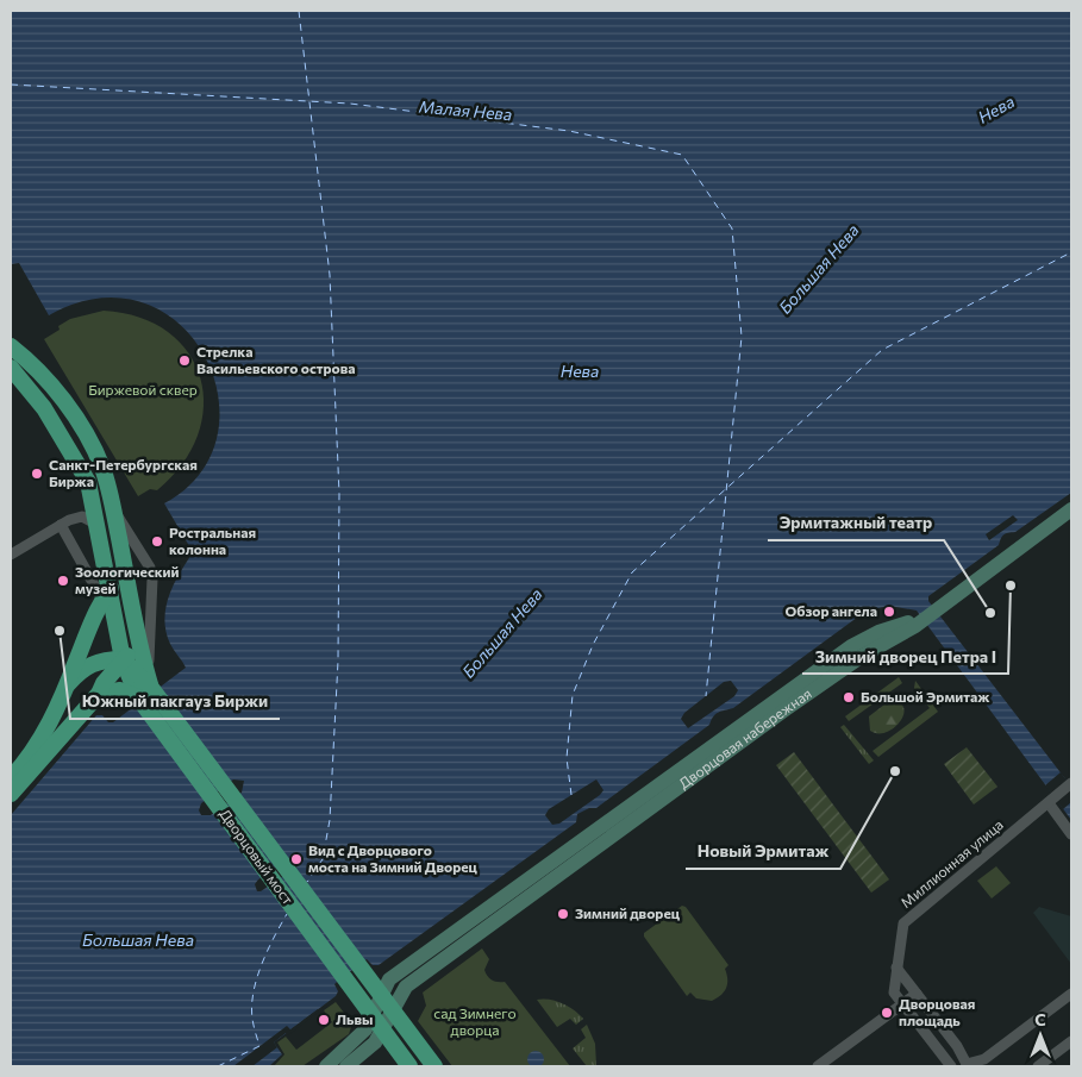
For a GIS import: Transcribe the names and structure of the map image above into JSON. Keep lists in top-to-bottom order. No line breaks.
{"streets":{"main road":["Дворцовая набережная","Дворцовый мост"],"street":["Миллионная улица"]},"crossings":[["Дворцовая набережная","Дворцовый мост"]],"water":["Нева","Малая Нева","Большая Нева"],"parks":["Биржевой сквер","сад Зимнего дворца"],"places":["Стрелка Васильевского острова","Санкт-Петербургская Биржа","Ростральная колонна","Зоологический музей","Зимний дворец Петра I","Обзор ангела","Эрмитажный театр","Южный пакгауз Биржи","Большой Эрмитаж","Новый Эрмитаж","Вид с Дворцового моста на Зимний Дворец","Зимний дворец","Дворцовая площадь","Львы"],"north":"top"}
